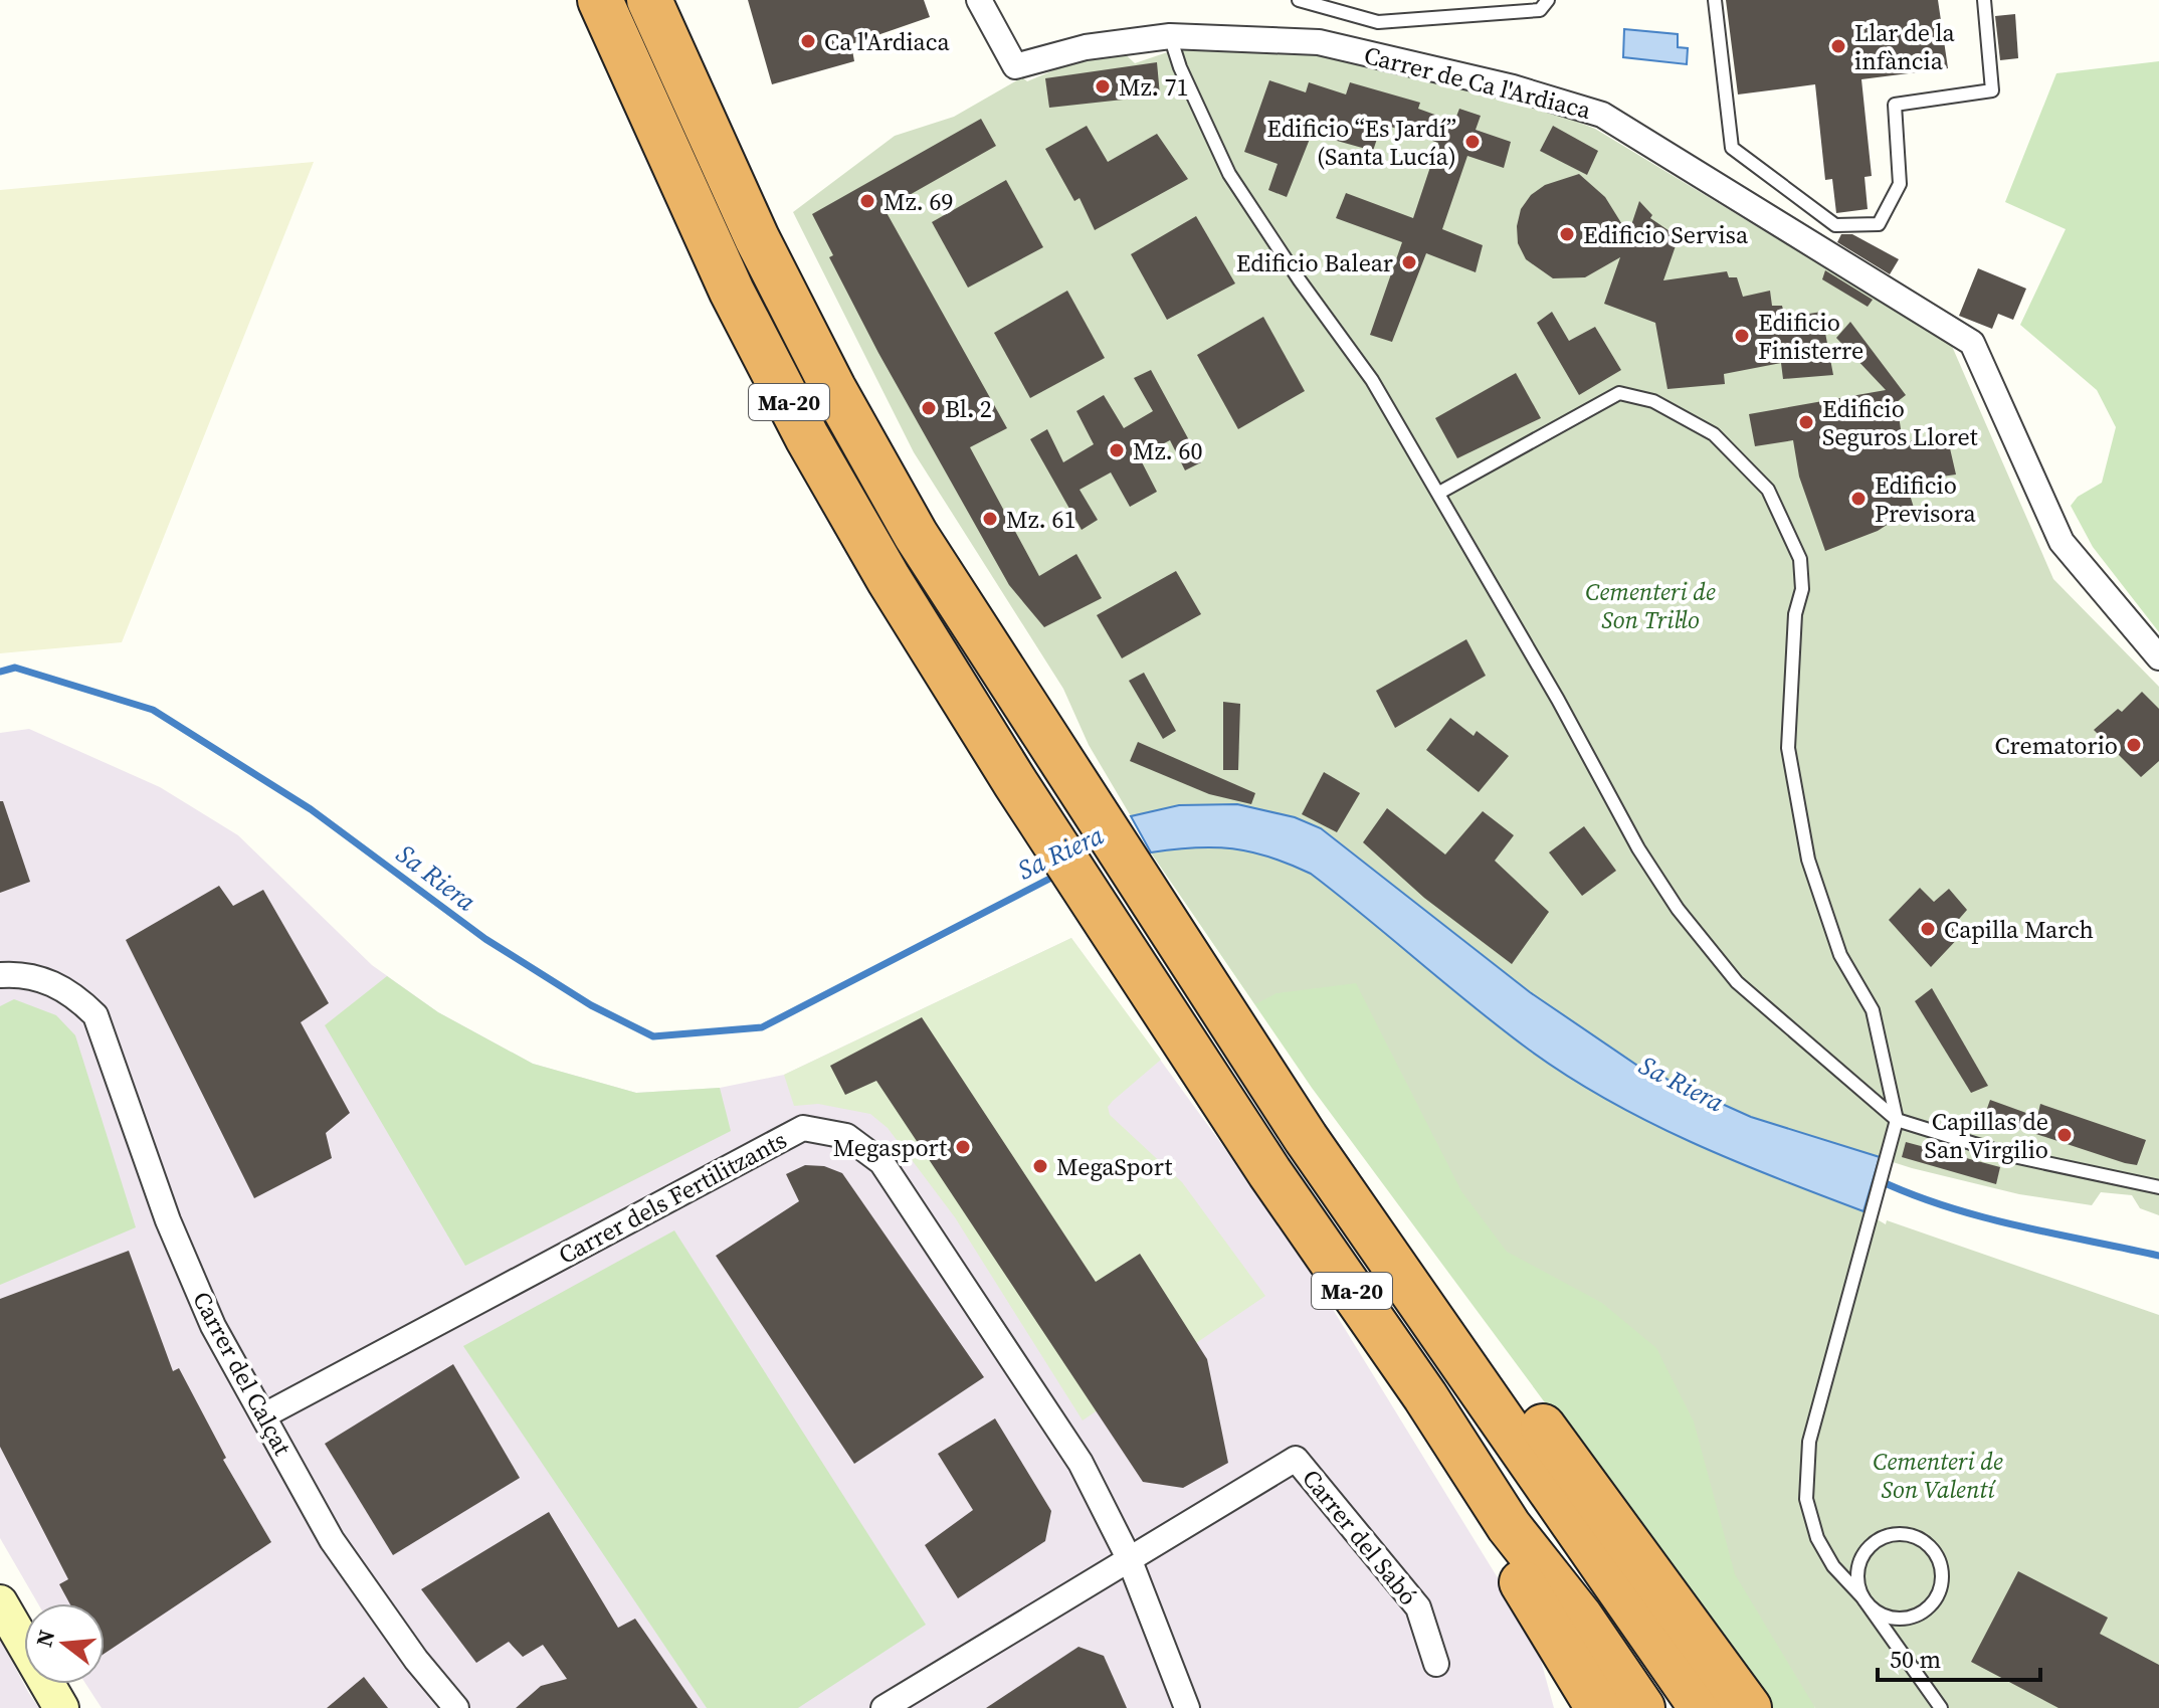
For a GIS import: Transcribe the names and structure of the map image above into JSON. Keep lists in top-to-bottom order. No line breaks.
{"streets":{"highway":["Ma-20"],"street":["Carrer de Ca l'Ardiaca","Carrer dels Fertilitzants","Carrer del Calçat","Carrer del Sabó"]},"crossings":[["Carrer dels Fertilitzants","Carrer del Calçat"],["Carrer dels Fertilitzants","Carrer del Sabó"]],"water":["Sa Riera"],"parks":["Cementeri de Son Tril·lo","Cementeri de Son Valentí"],"places":["Ca l'Ardiaca","Llar de la infància","Mz. 71","Edificio “Es Jardí” (Santa Lucía)","Mz. 69","Edificio Servisa","Edificio Balear","Edificio Finisterre","Bl. 2","Edificio Seguros Lloret","Mz. 60","Edificio Previsora","Mz. 61","Crematorio","Capilla March","Capillas de San Virgilio","Megasport","MegaSport"],"scale_bar":"50 m","north":"left"}
